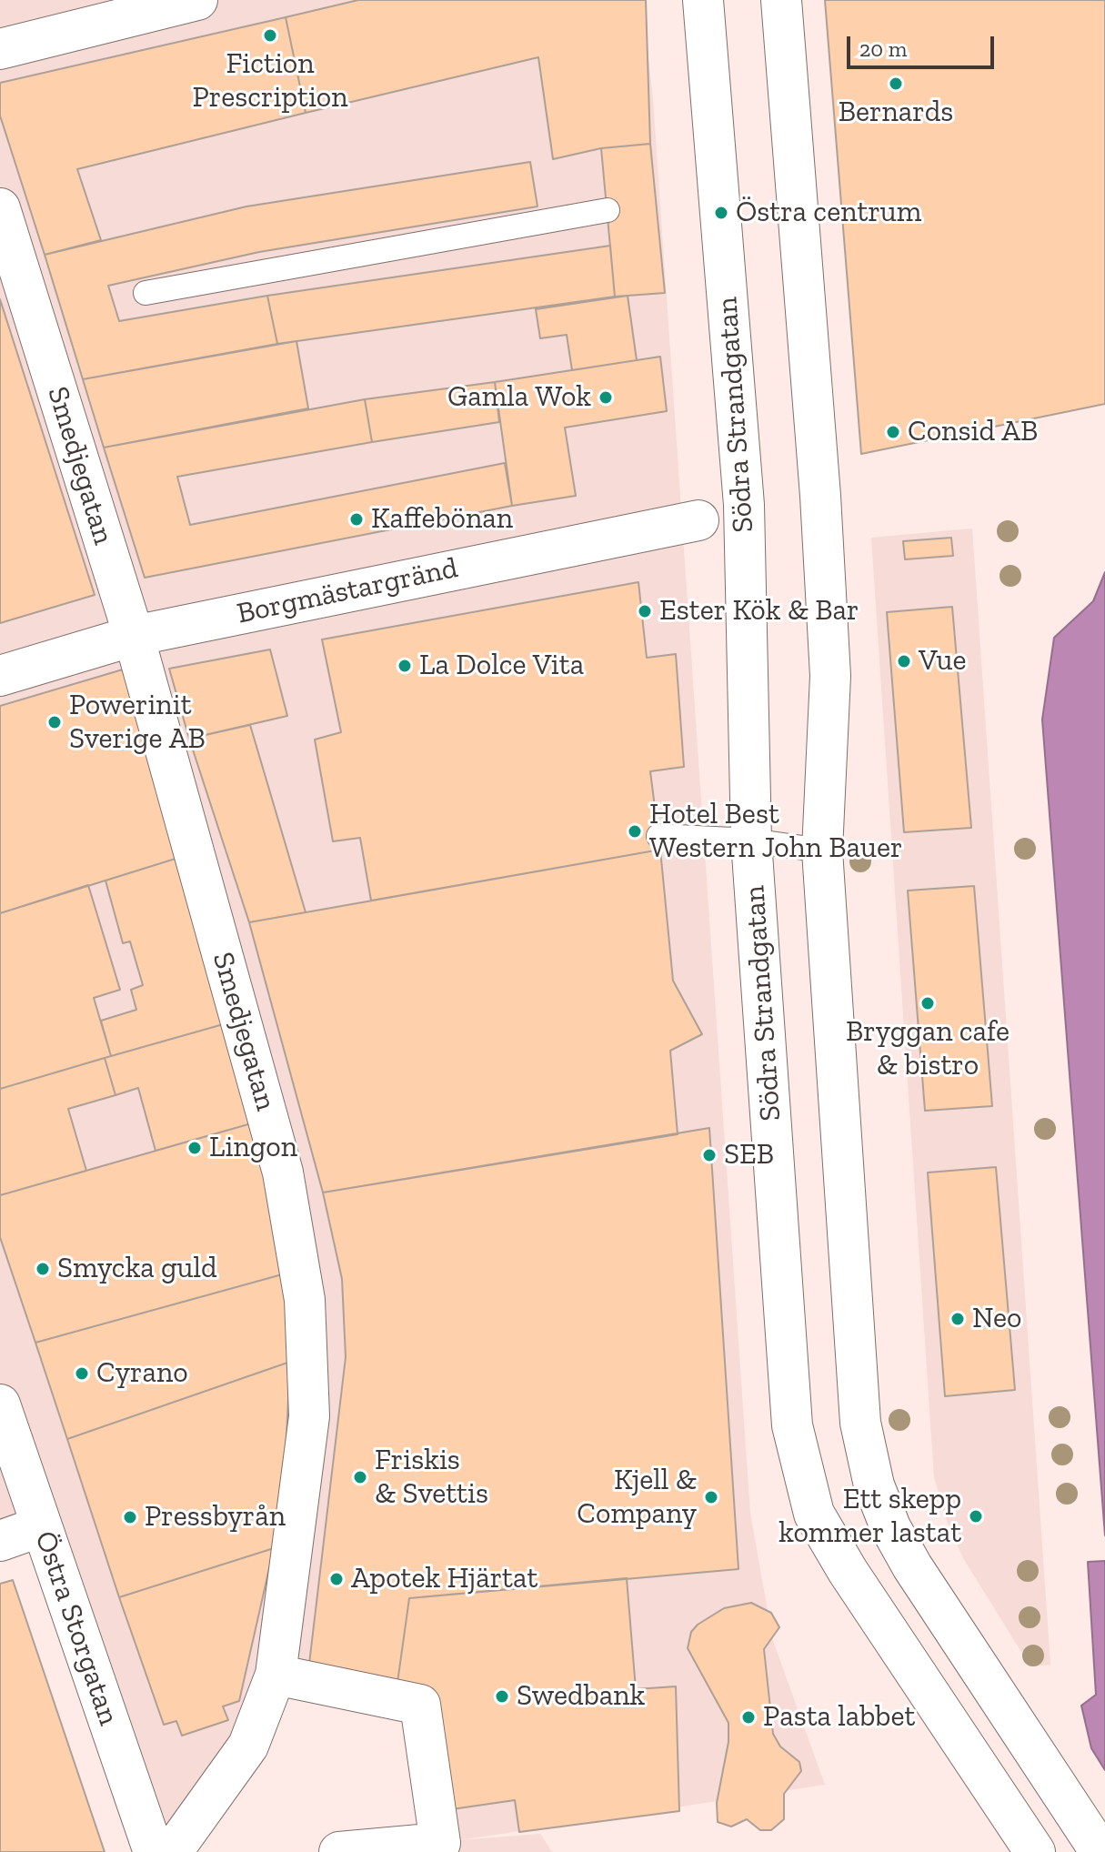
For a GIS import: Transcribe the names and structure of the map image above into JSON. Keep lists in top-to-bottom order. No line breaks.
{"streets":{"street":["Södra Strandgatan","Smedjegatan","Borgmästargränd","Östra Storgatan"]},"crossings":[["Smedjegatan","Borgmästargränd"]],"places":["Fiction Prescription","Bernards","Östra centrum","Gamla Wok","Consid AB","Kaffebönan","Ester Kök & Bar","Vue","La Dolce Vita","Powerinit Sverige AB","Hotel Best Western John Bauer","Bryggan cafe & bistro","Lingon","SEB","Smycka guld","Neo","Cyrano","Friskis & Svettis","Kjell & Company","Ett skepp kommer lastat","Pressbyrån","Apotek Hjärtat","Swedbank","Pasta labbet"],"scale_bar":"20 m"}
